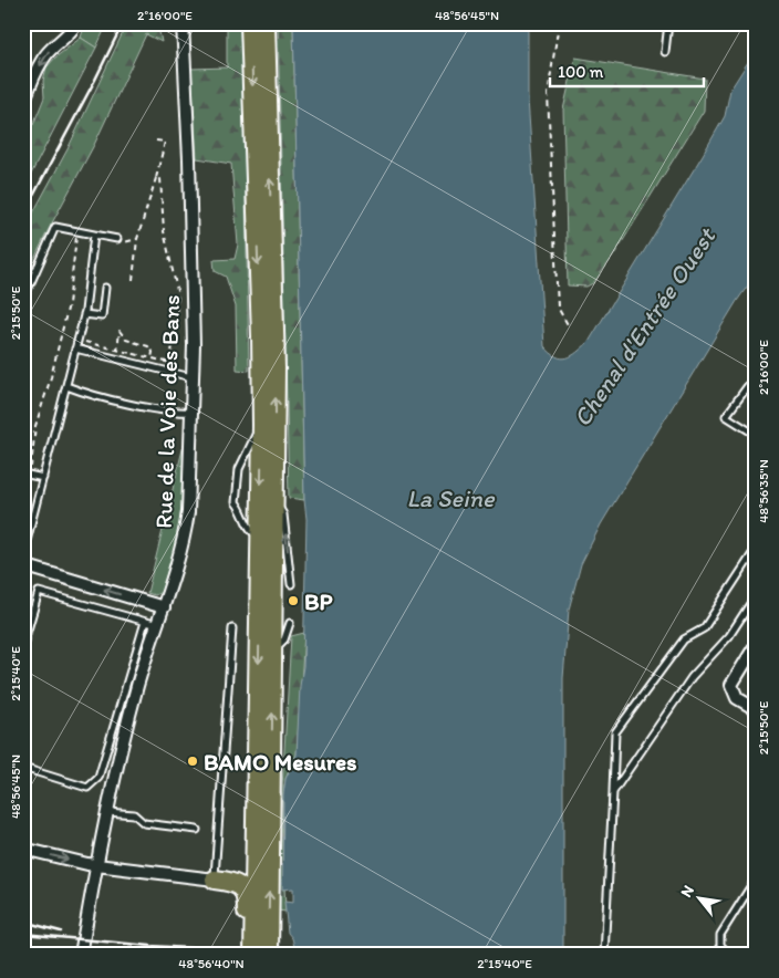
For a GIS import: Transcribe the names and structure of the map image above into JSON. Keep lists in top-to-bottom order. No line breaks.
{"streets":{"street":["Rue de la Voie des Bans"]},"water":["Chenal d'Entrée Ouest","La Seine"],"places":["BP","BAMO Mesures"],"scale_bar":"100 m","north":"top left","coordinates":["2°16'00\"E","48°56'45\"N","2°15'50\"E","48°56'35\"N","2°15'40\"E","48°56'40\"N"]}
